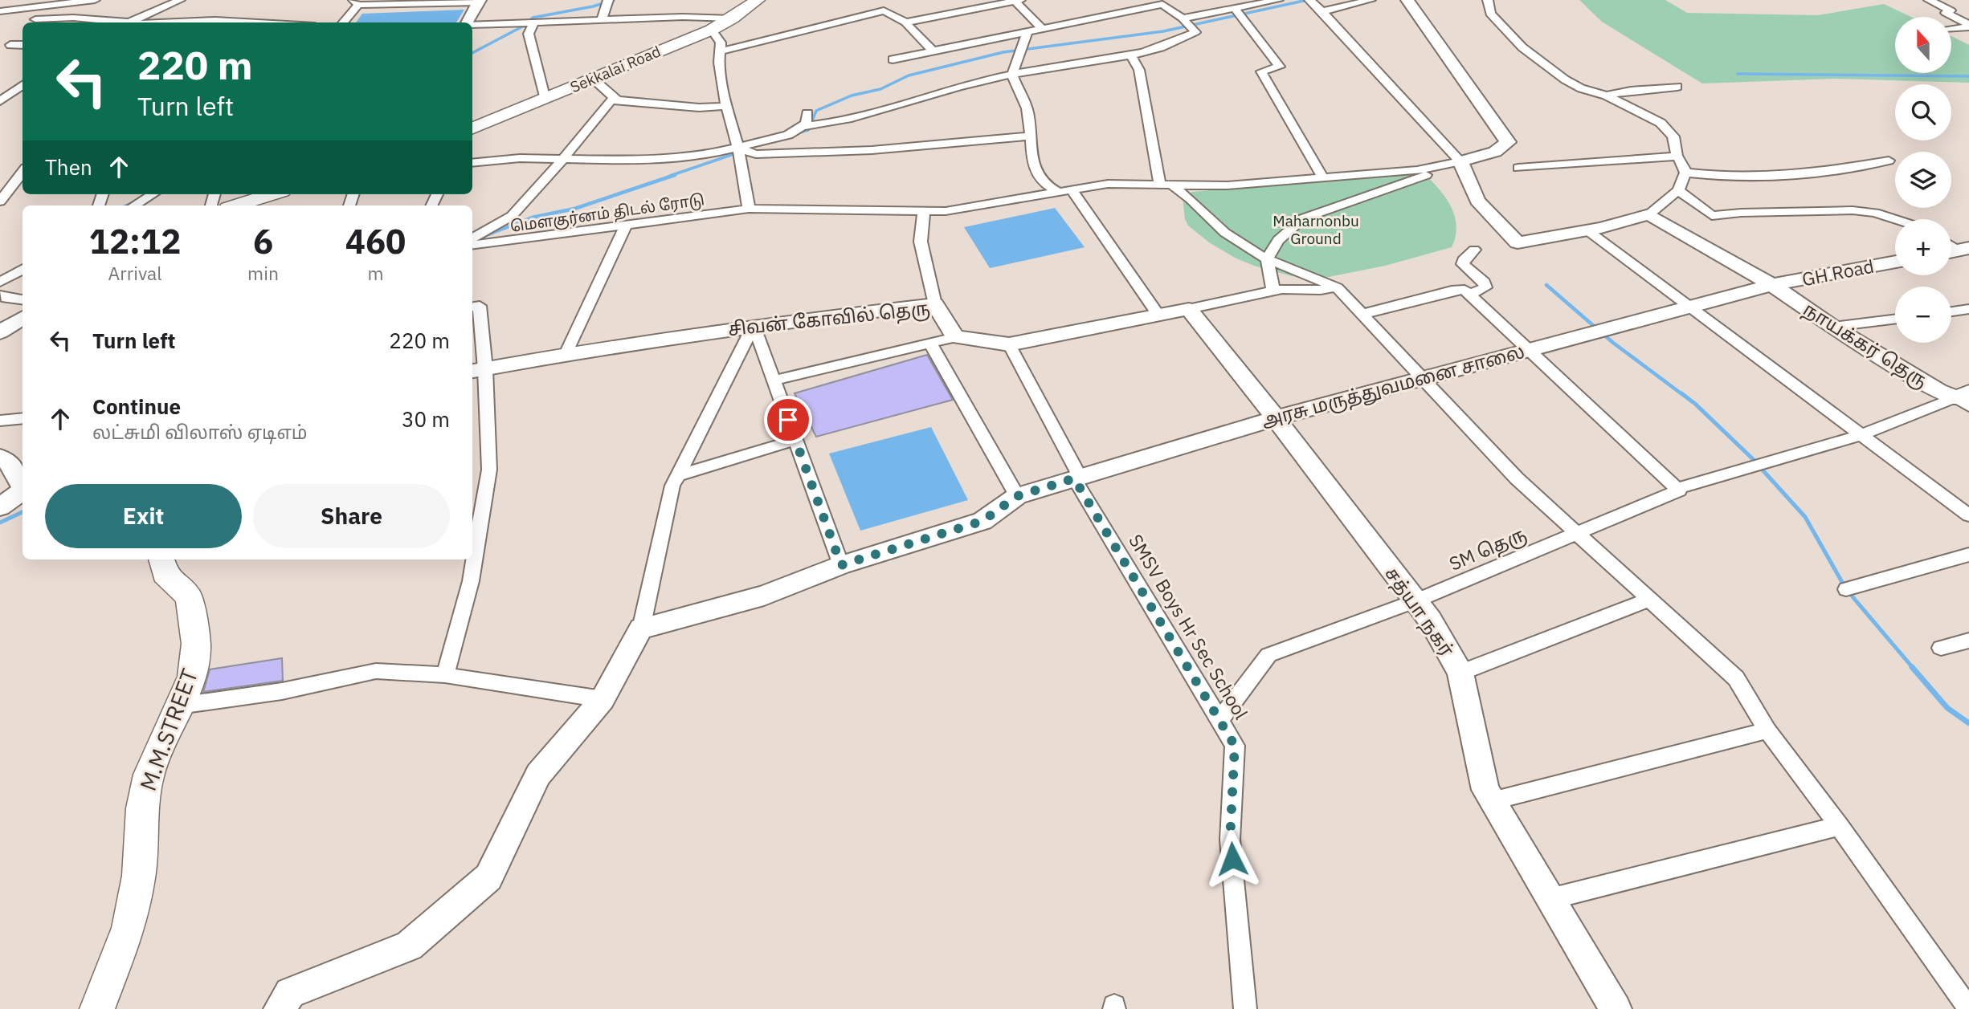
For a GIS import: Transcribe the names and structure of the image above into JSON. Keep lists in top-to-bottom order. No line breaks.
{"streets":{"main road":["Sekkalai Road","M.M.STREET"],"street":["மௌகுர்னம் திடல் ரோடு","GH Road","சிவன் கோவில் தெரு","நாயக்கர் தெரு","அரசு மருத்துவமனை சாலை","SM தெரு","சத்யா நகர்","SMSV Boys Hr Sec School"]},"crossings":[["GH Road","நாயக்கர் தெரு"],["GH Road","அரசு மருத்துவமனை சாலை"],["நாயக்கர் தெரு","அரசு மருத்துவமனை சாலை"],["நாயக்கர் தெரு","SM தெரு"],["அரசு மருத்துவமனை சாலை","சத்யா நகர்"],["அரசு மருத்துவமனை சாலை","SMSV Boys Hr Sec School"],["SM தெரு","சத்யா நகர்"],["SM தெரு","SMSV Boys Hr Sec School"]],"parks":["Maharnonbu Ground"],"north":"top","page":{"map_buttons":["+","−"],"turn":["220 m","Turn left"],"then":"Then","eta":["12:12","Arrival","6","min","460","m"],"list":[{"name":"Turn left","value":"220 m"},{"name":"Continue","note":"லட்சுமி விலாஸ் ஏடிஎம்","value":"30 m"}],"buttons":["Exit","Share"]}}
